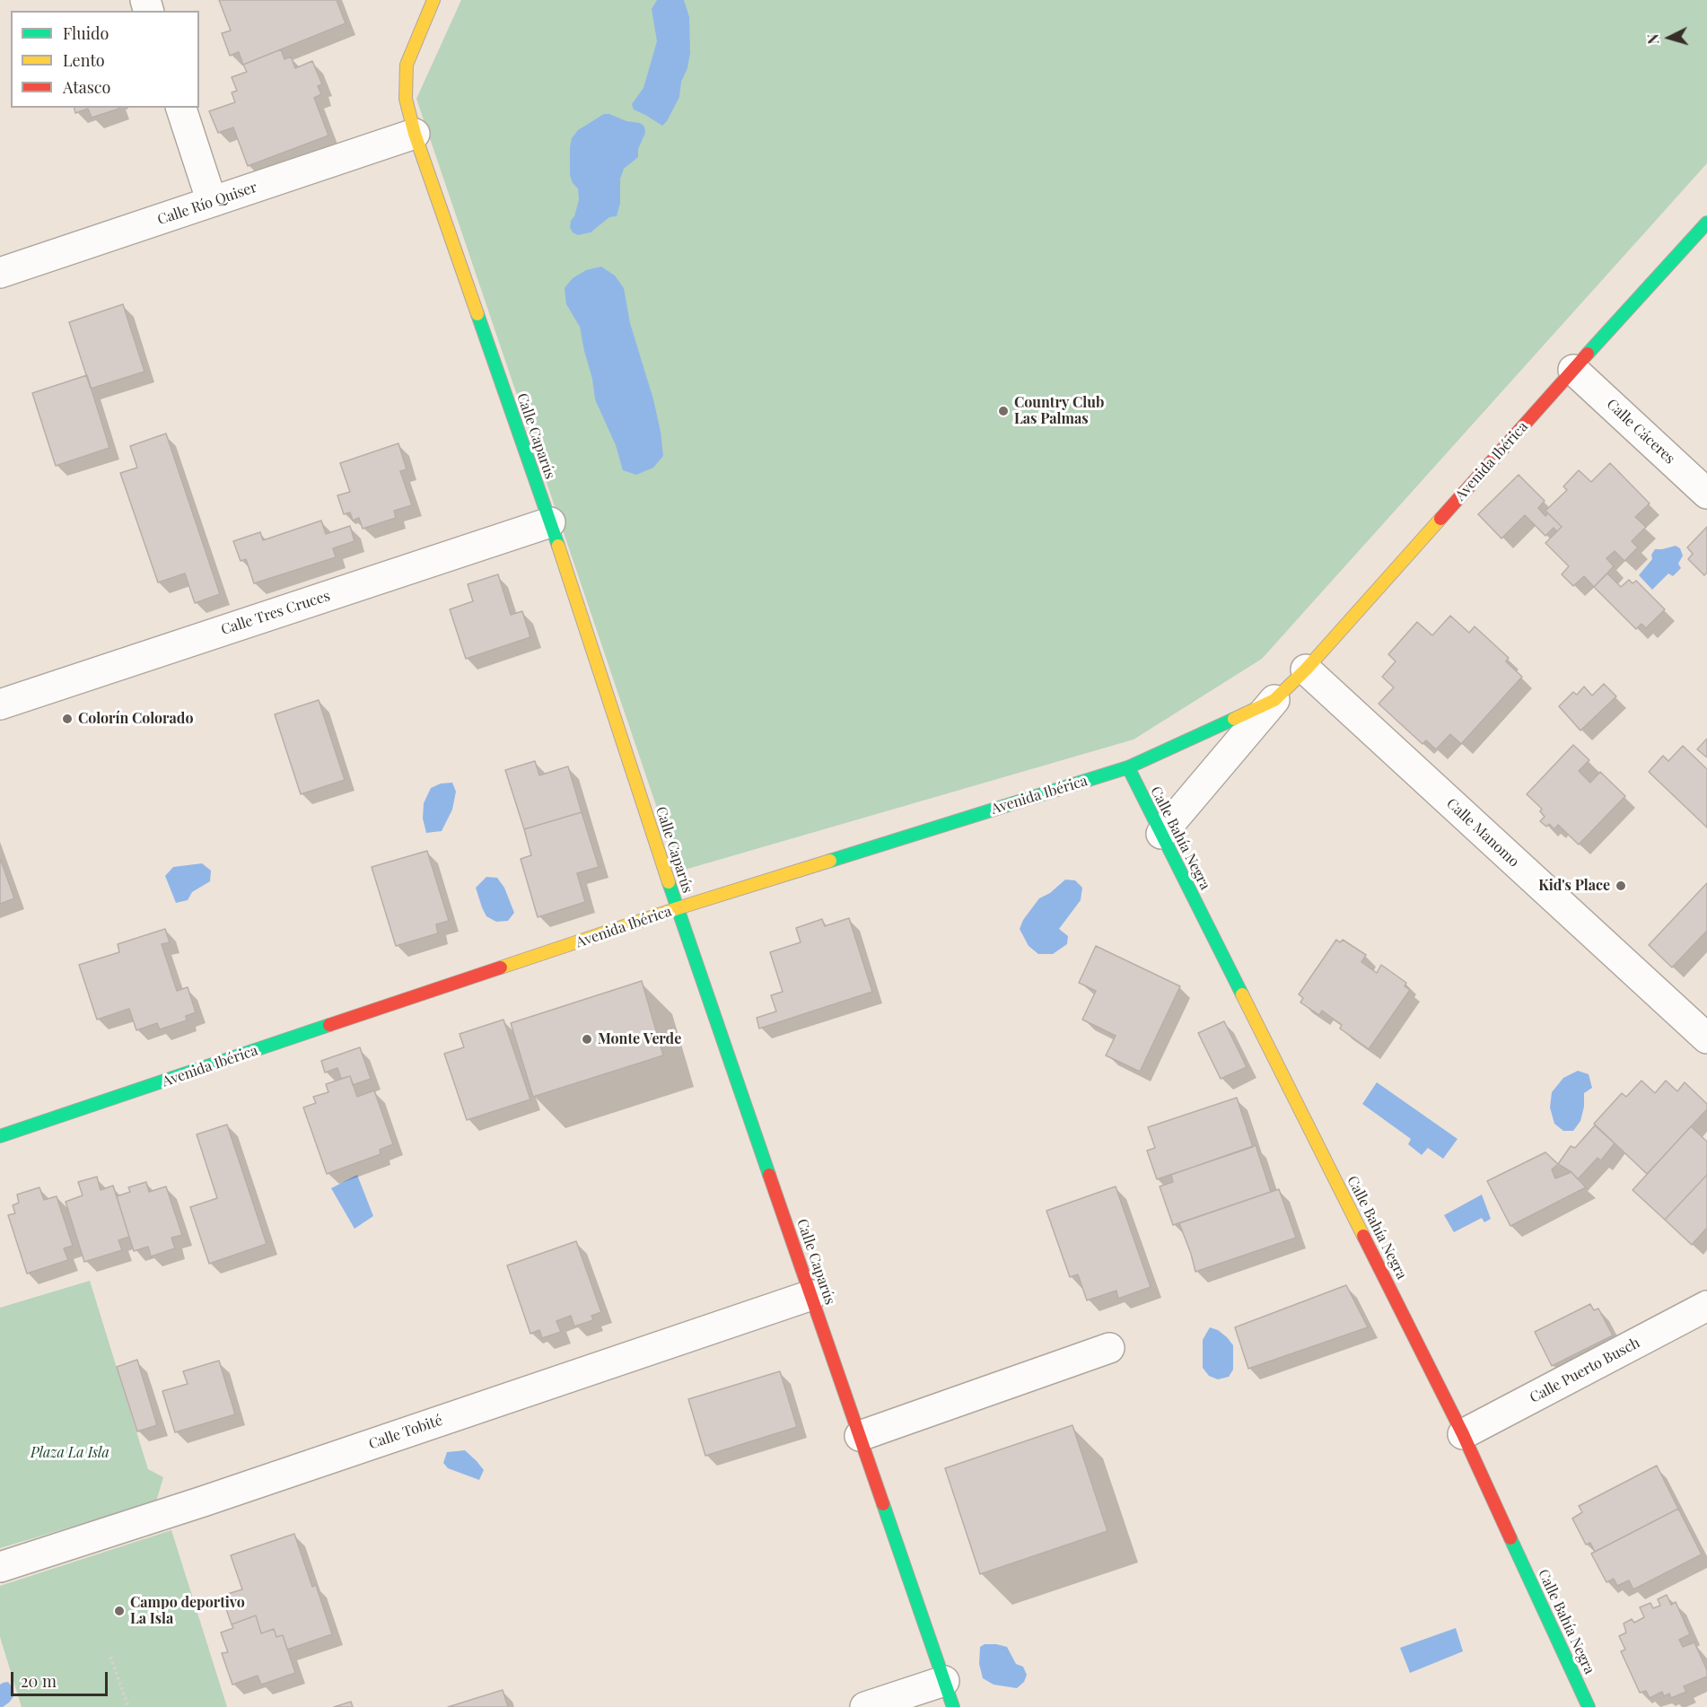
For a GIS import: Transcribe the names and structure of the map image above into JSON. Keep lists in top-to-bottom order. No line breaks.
{"streets":{"street":["Calle Río Quiser","Calle Cáceres","Calle Caparús","Avenida Ibérica","Calle Tres Cruces","Calle Manomo","Calle Bahía Negra","Calle Puerto Busch","Calle Tobité"]},"crossings":[["Calle Río Quiser","Calle Caparús"],["Calle Cáceres","Avenida Ibérica"],["Calle Caparús","Avenida Ibérica"],["Calle Caparús","Calle Tres Cruces"],["Calle Caparús","Calle Tobité"],["Avenida Ibérica","Calle Manomo"],["Avenida Ibérica","Calle Bahía Negra"],["Calle Bahía Negra","Calle Puerto Busch"]],"parks":["Plaza La Isla"],"places":["Country Club Las Palmas","Colorín Colorado","Kid's Place","Monte Verde","Campo deportivo La Isla"],"legend":["Fluido","Lento","Atasco"],"scale_bar":"20 m","north":"left"}
